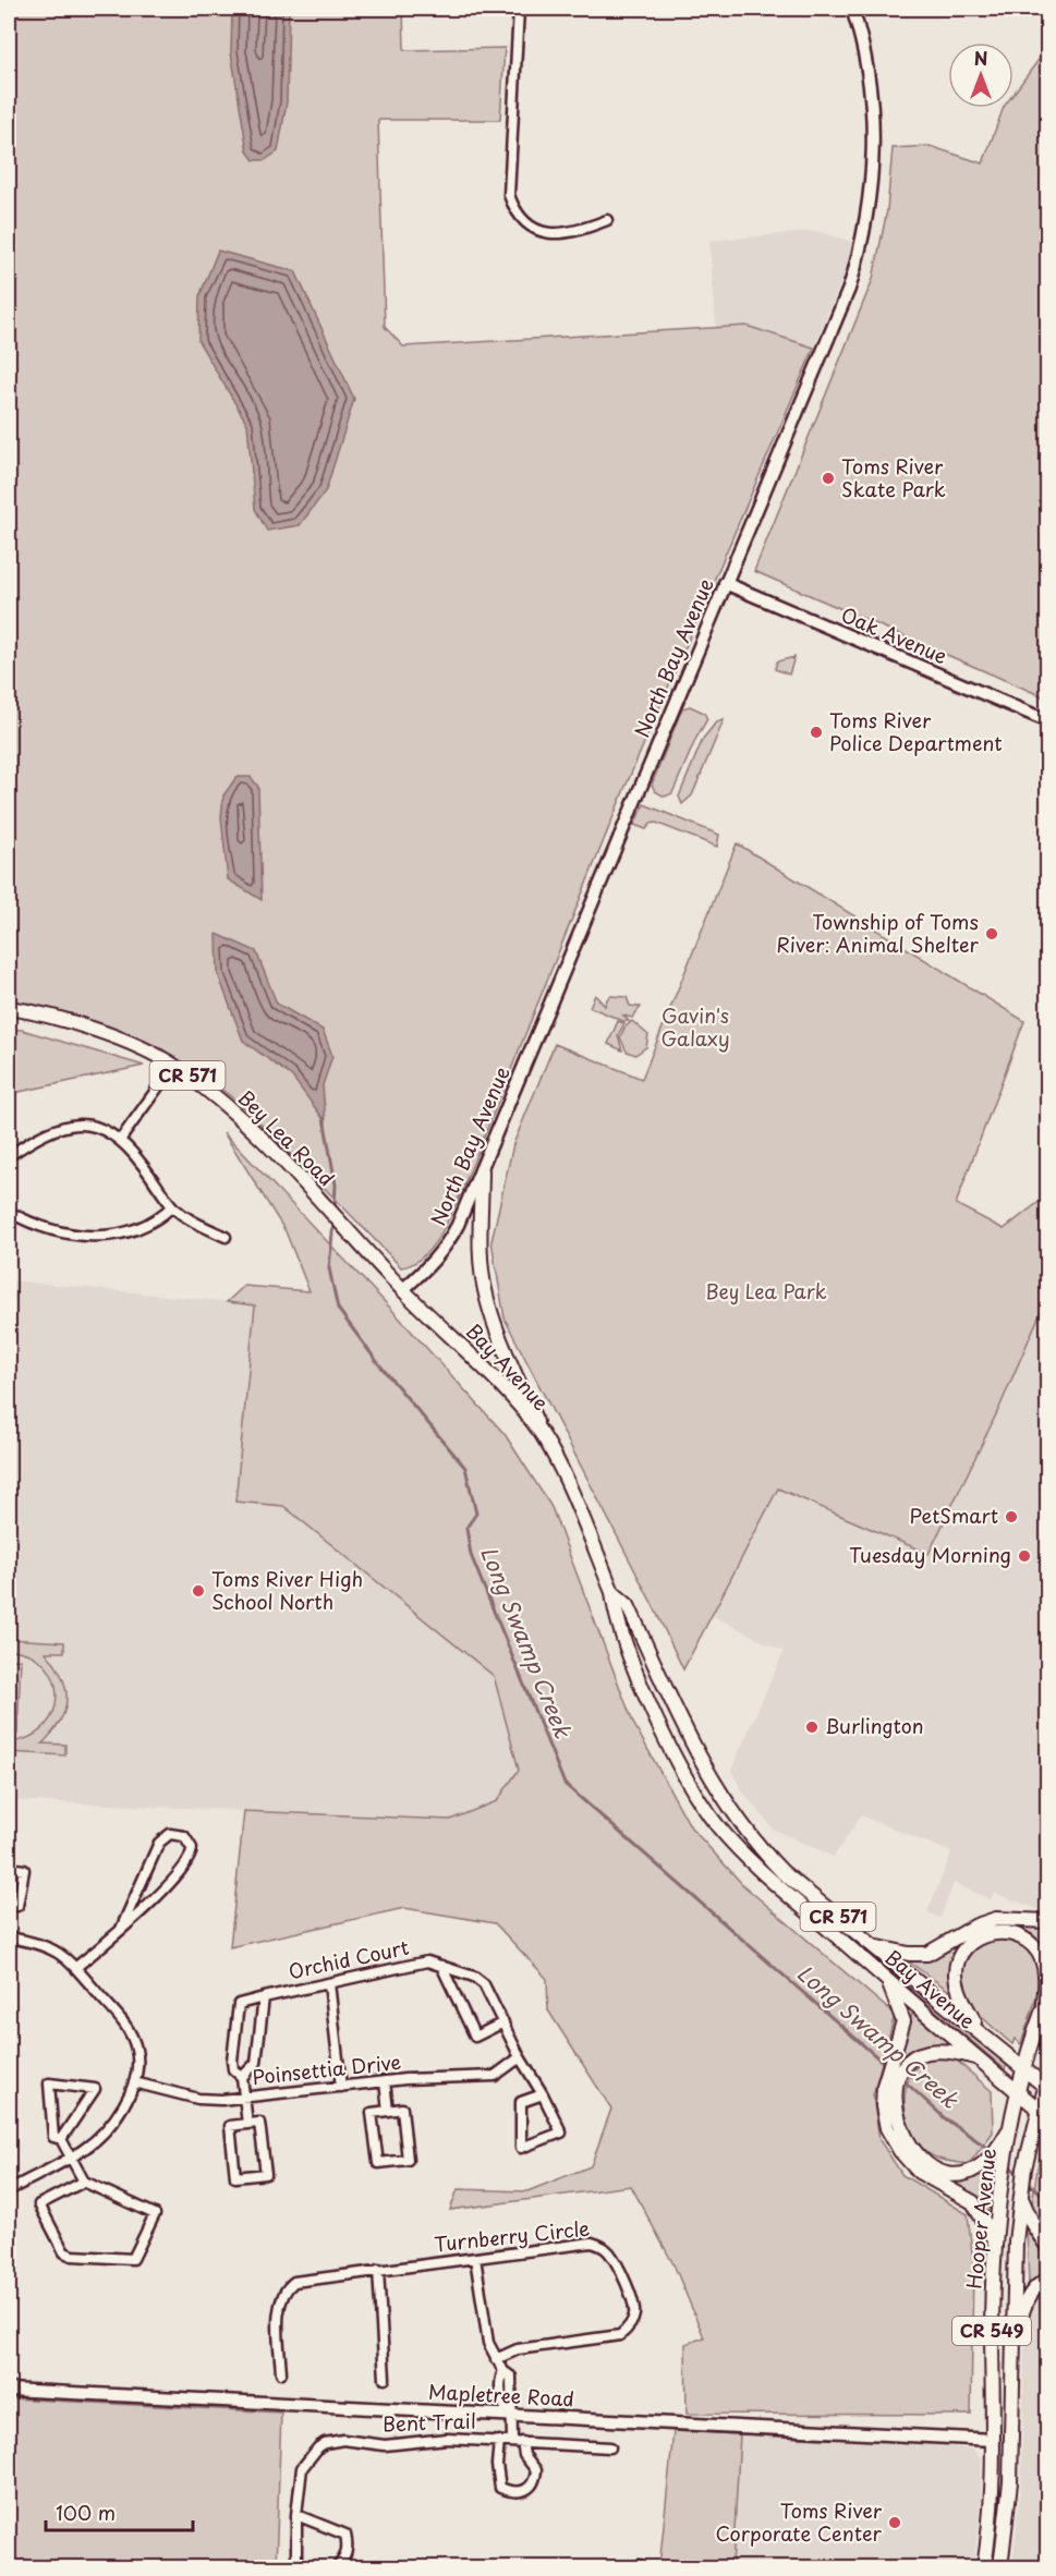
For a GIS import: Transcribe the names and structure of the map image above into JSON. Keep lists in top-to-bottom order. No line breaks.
{"streets":{"main road":["CR 571","Bey Lea Road","Bay Avenue","Hooper Avenue","CR 549"],"street":["Oak Avenue","North Bay Avenue","Orchid Court","Poinsettia Drive","Turnberry Circle","Mapletree Road","Bent Trail"]},"crossings":[["Oak Avenue","North Bay Avenue"],["North Bay Avenue","Bey Lea Road"],["North Bay Avenue","Bay Avenue"],["Bey Lea Road","Bay Avenue"],["Bay Avenue","Hooper Avenue"],["Orchid Court","Poinsettia Drive"],["Hooper Avenue","Mapletree Road"],["Turnberry Circle","Bent Trail"],["Mapletree Road","Bent Trail"]],"water":["Long Swamp Creek"],"parks":["Gavin's Galaxy","Bey Lea Park"],"places":["Toms River Skate Park","Toms River Police Department","Township of Toms River: Animal Shelter","PetSmart","Tuesday Morning","Toms River High School North","Burlington","Toms River Corporate Center"],"scale_bar":"100 m","north":"top"}
